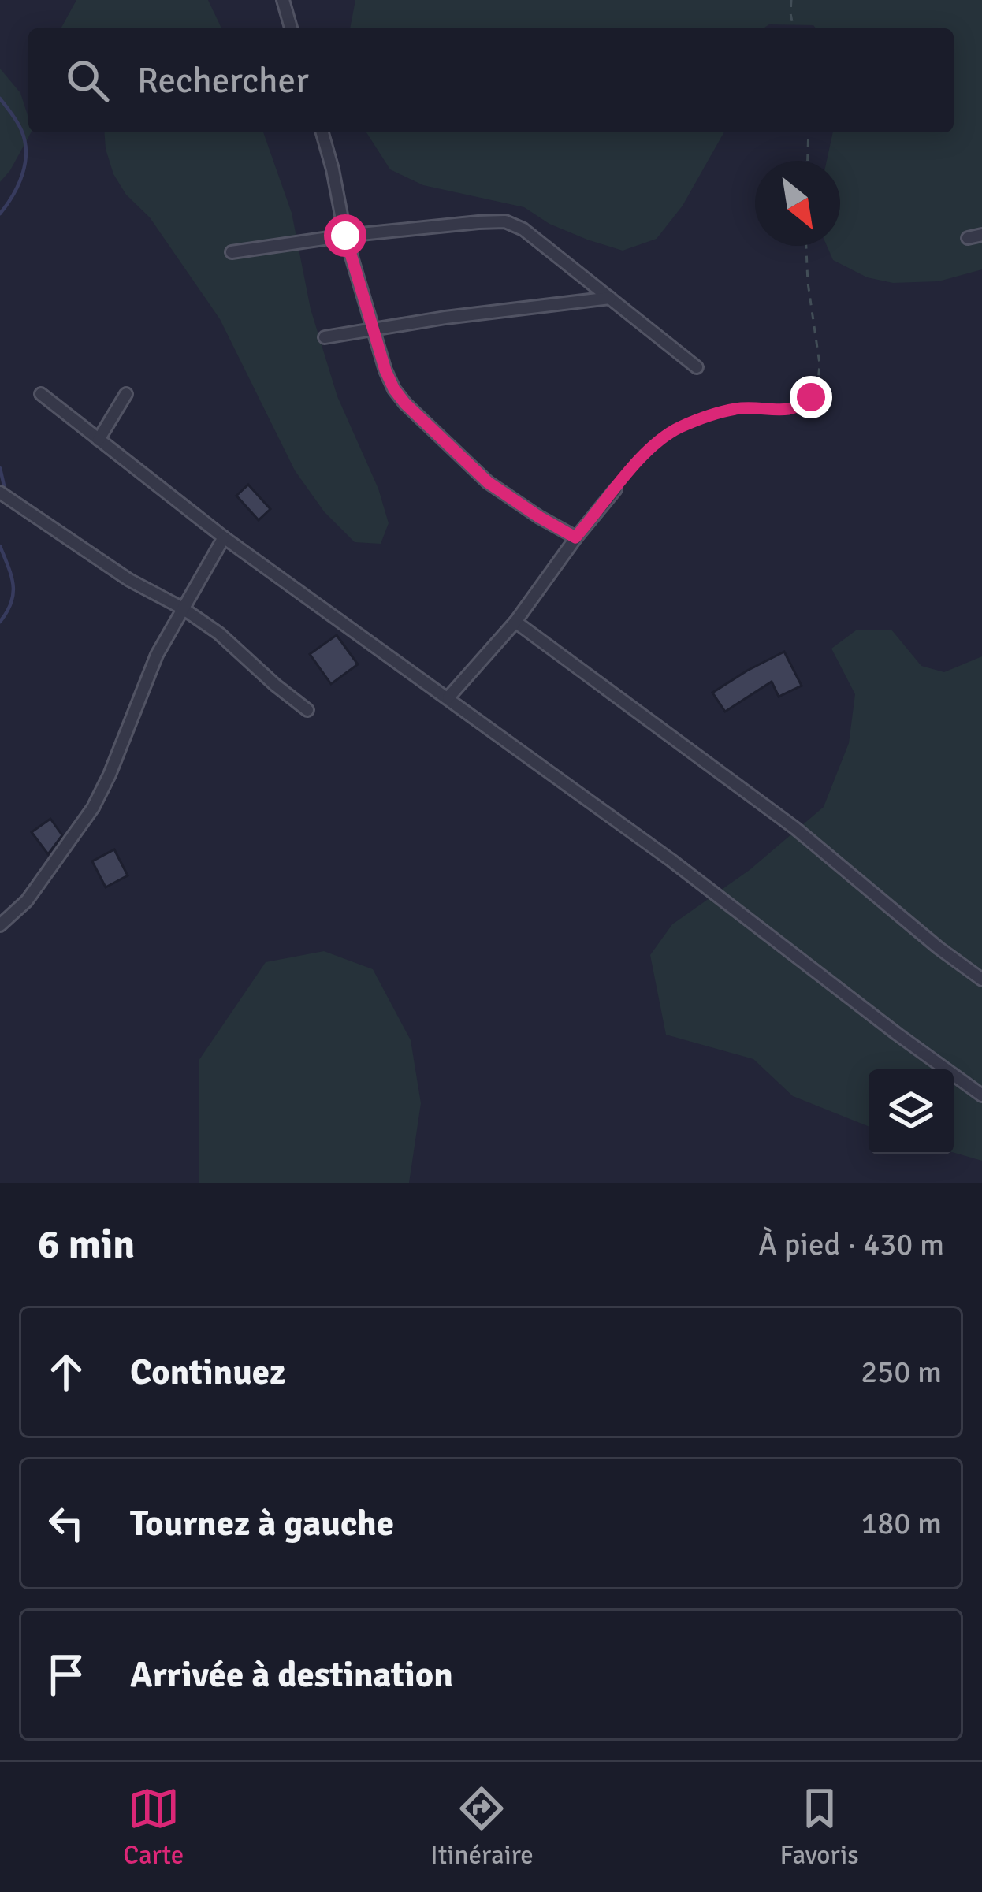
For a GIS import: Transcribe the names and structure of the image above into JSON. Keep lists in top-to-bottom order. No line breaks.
{"north":"bottom right","page":{"search":"Rechercher","heading":["6 min","À pied · 430 m"],"list":[["Continuez","250 m"],["Tournez à gauche","180 m"],"Arrivée à destination"],"nav":["Carte","Itinéraire","Favoris"]}}
